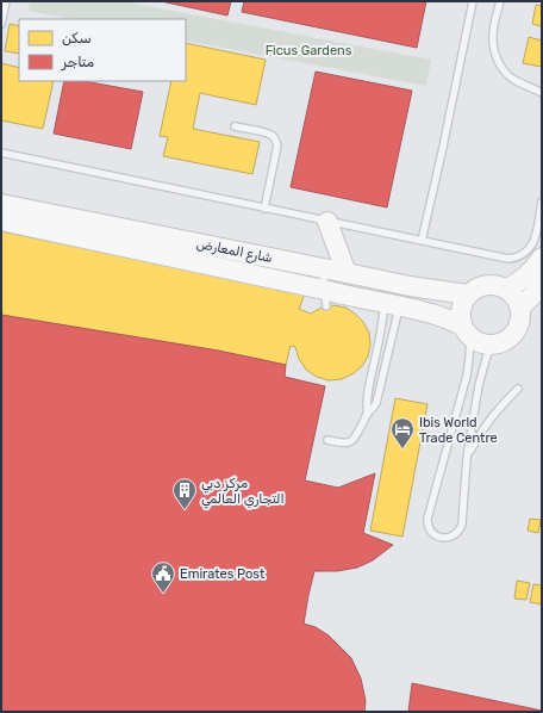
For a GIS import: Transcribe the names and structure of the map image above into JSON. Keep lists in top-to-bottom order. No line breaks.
{"streets":{"street":["شارع المعارض"]},"parks":["Ficus Gardens"],"places":{"hotel":["Ibis World Trade Centre"],"building":["مركز دبي التجاري العالمي"],"public building":["Emirates Post"]},"legend":["سكن","متاجر"]}
